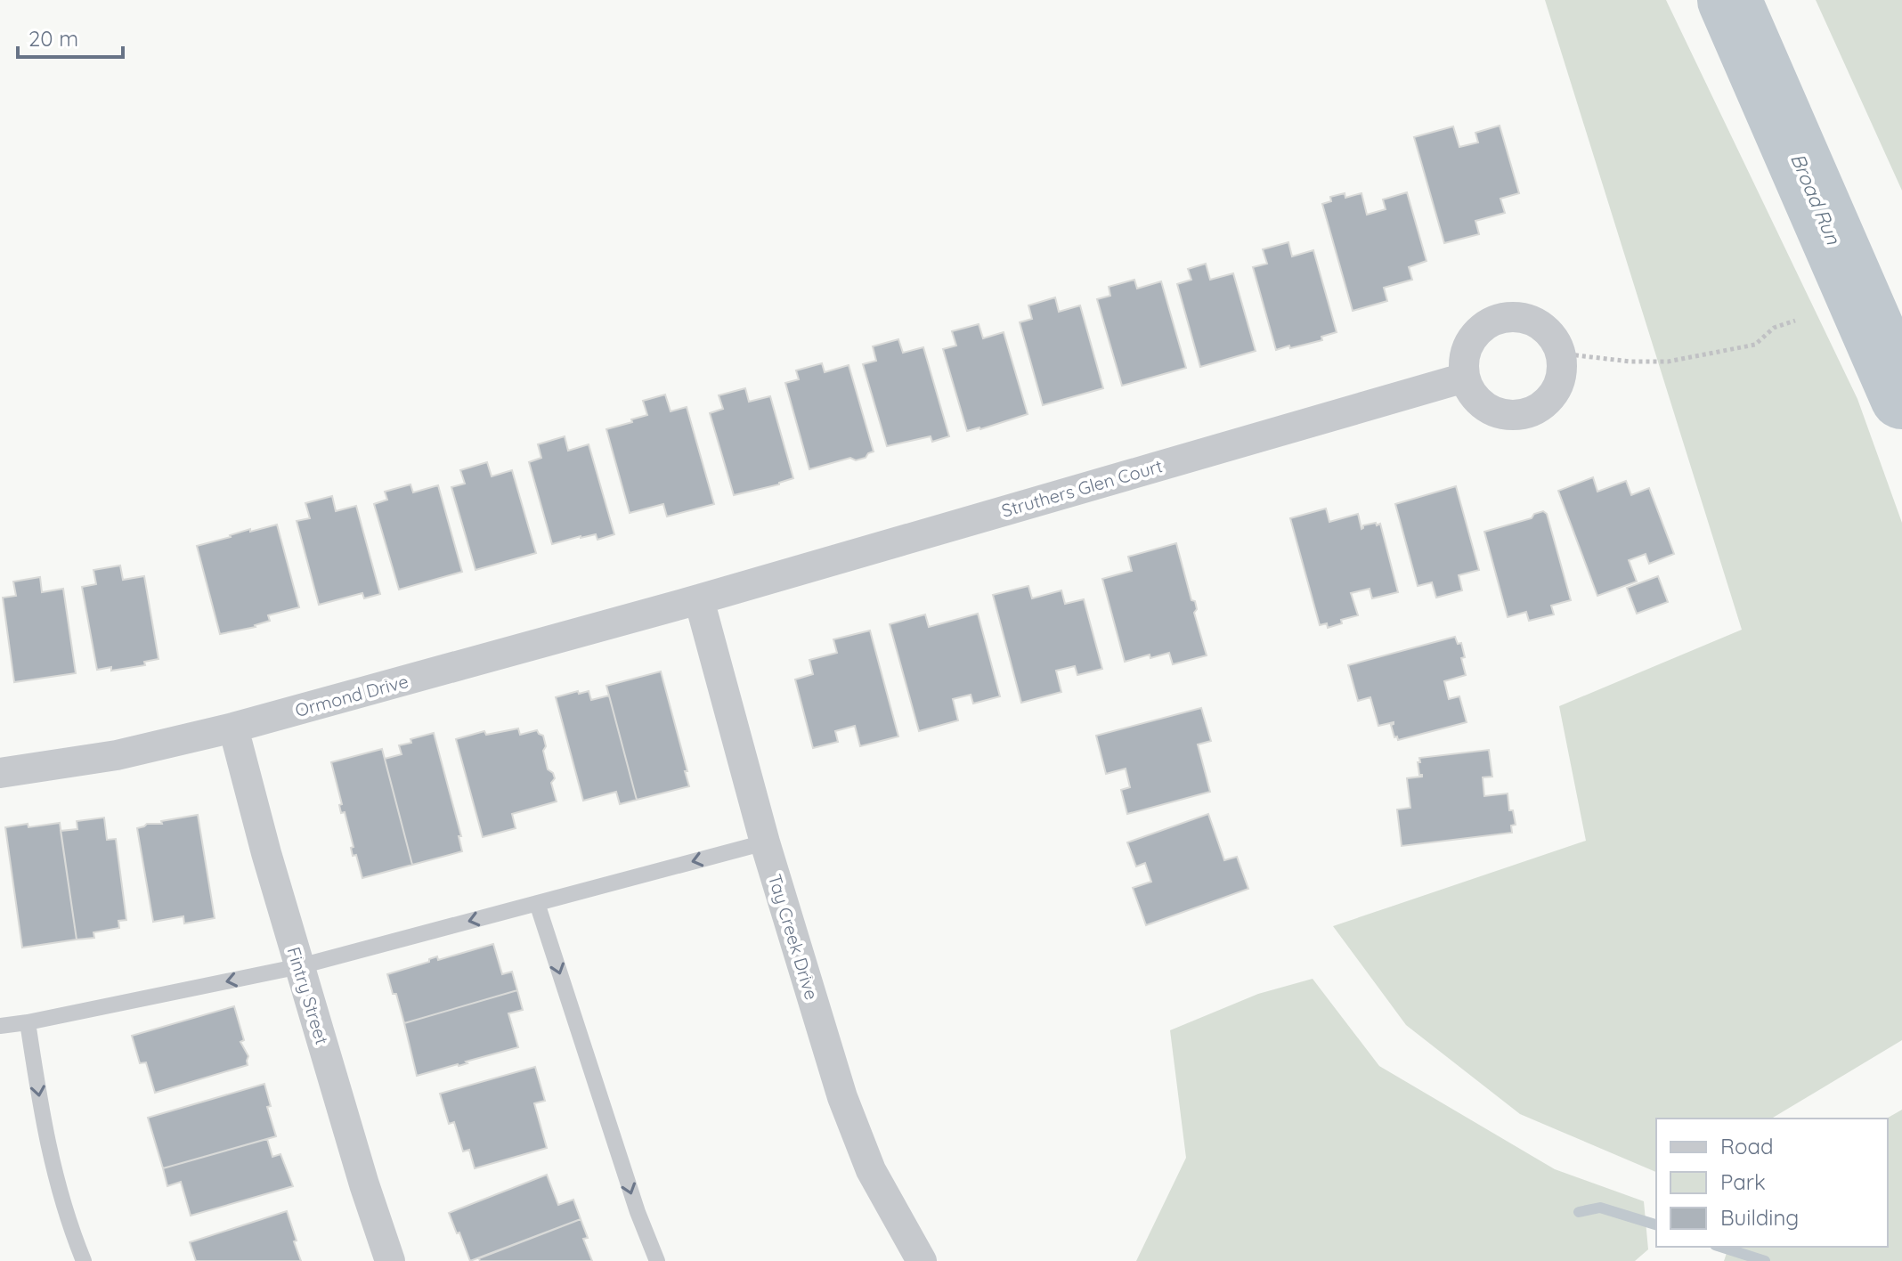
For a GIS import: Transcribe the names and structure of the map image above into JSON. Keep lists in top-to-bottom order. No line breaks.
{"streets":{"street":["Struthers Glen Court","Ormond Drive","Tay Creek Drive","Fintry Street"]},"crossings":[["Struthers Glen Court","Ormond Drive"],["Struthers Glen Court","Tay Creek Drive"],["Ormond Drive","Tay Creek Drive"],["Ormond Drive","Fintry Street"]],"water":["Broad Run"],"legend":["Road","Park","Building"],"scale_bar":"20 m"}
